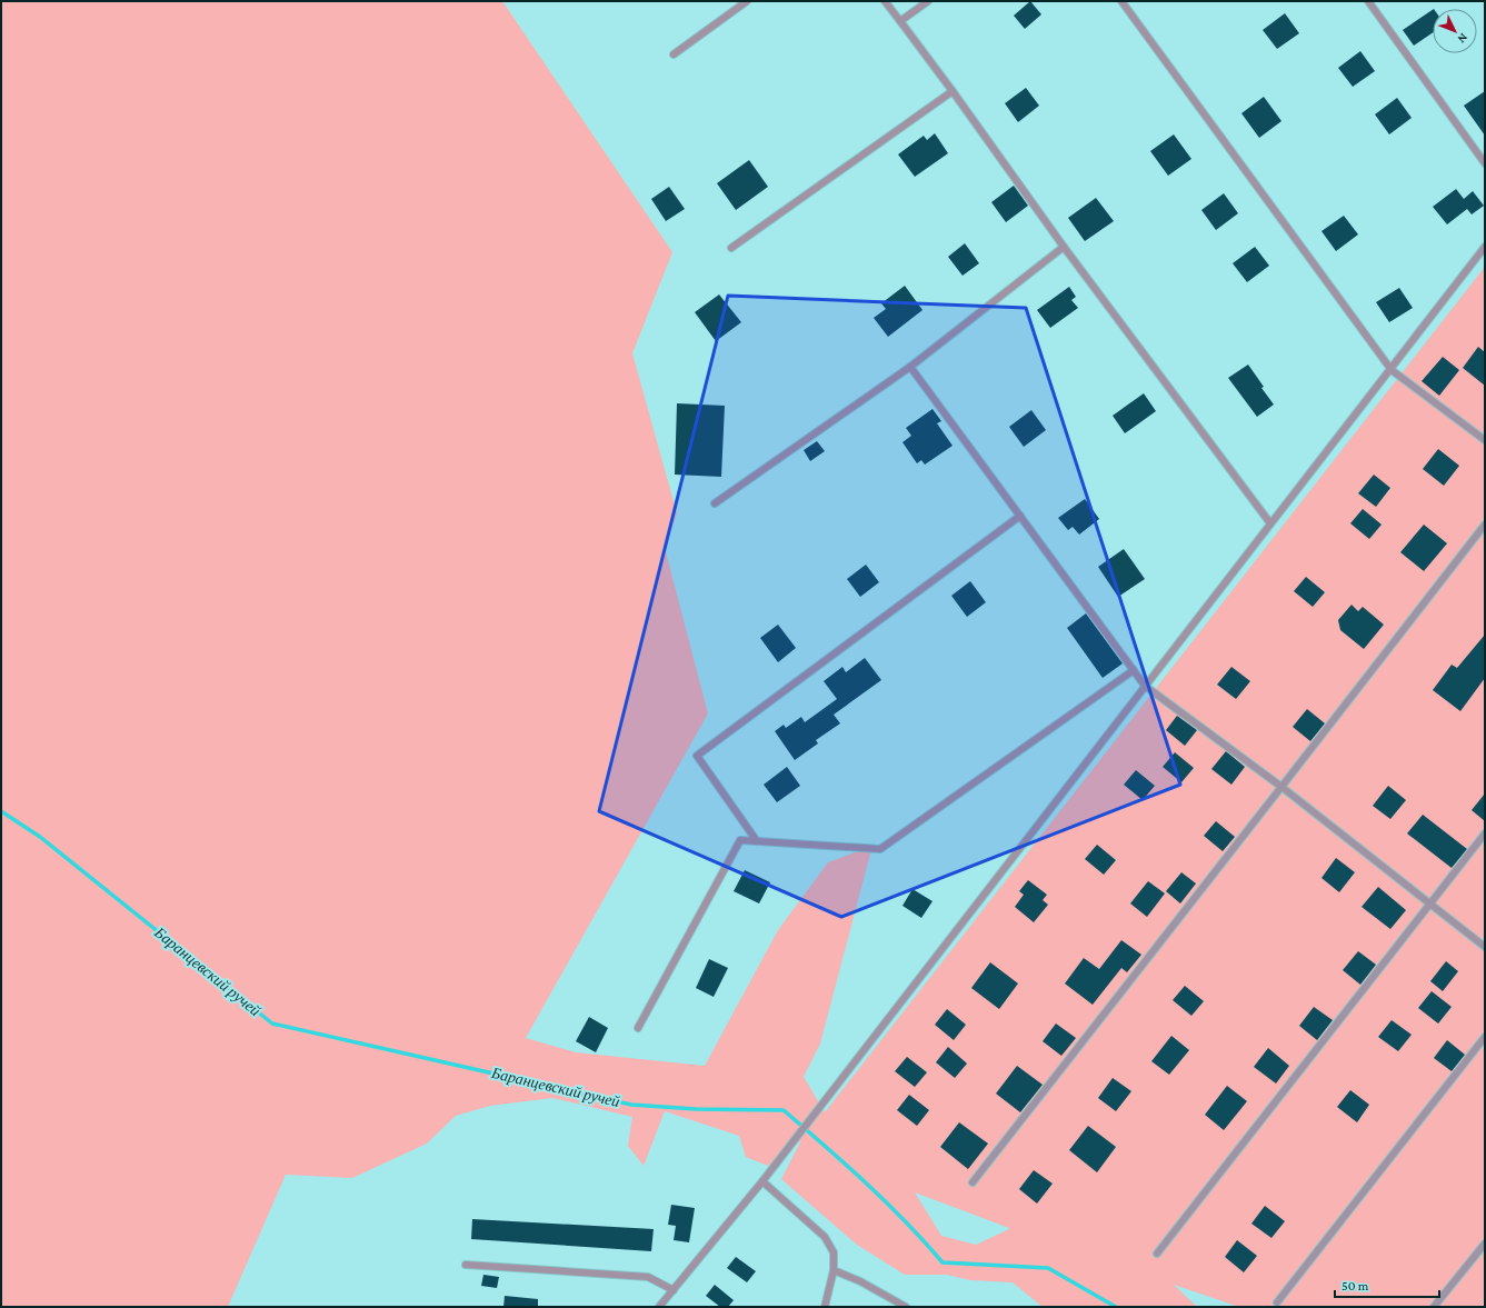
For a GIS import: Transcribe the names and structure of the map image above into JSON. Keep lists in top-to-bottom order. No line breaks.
{"water":["Баранцевский ручей"],"scale_bar":"50 m","north":"bottom right"}
